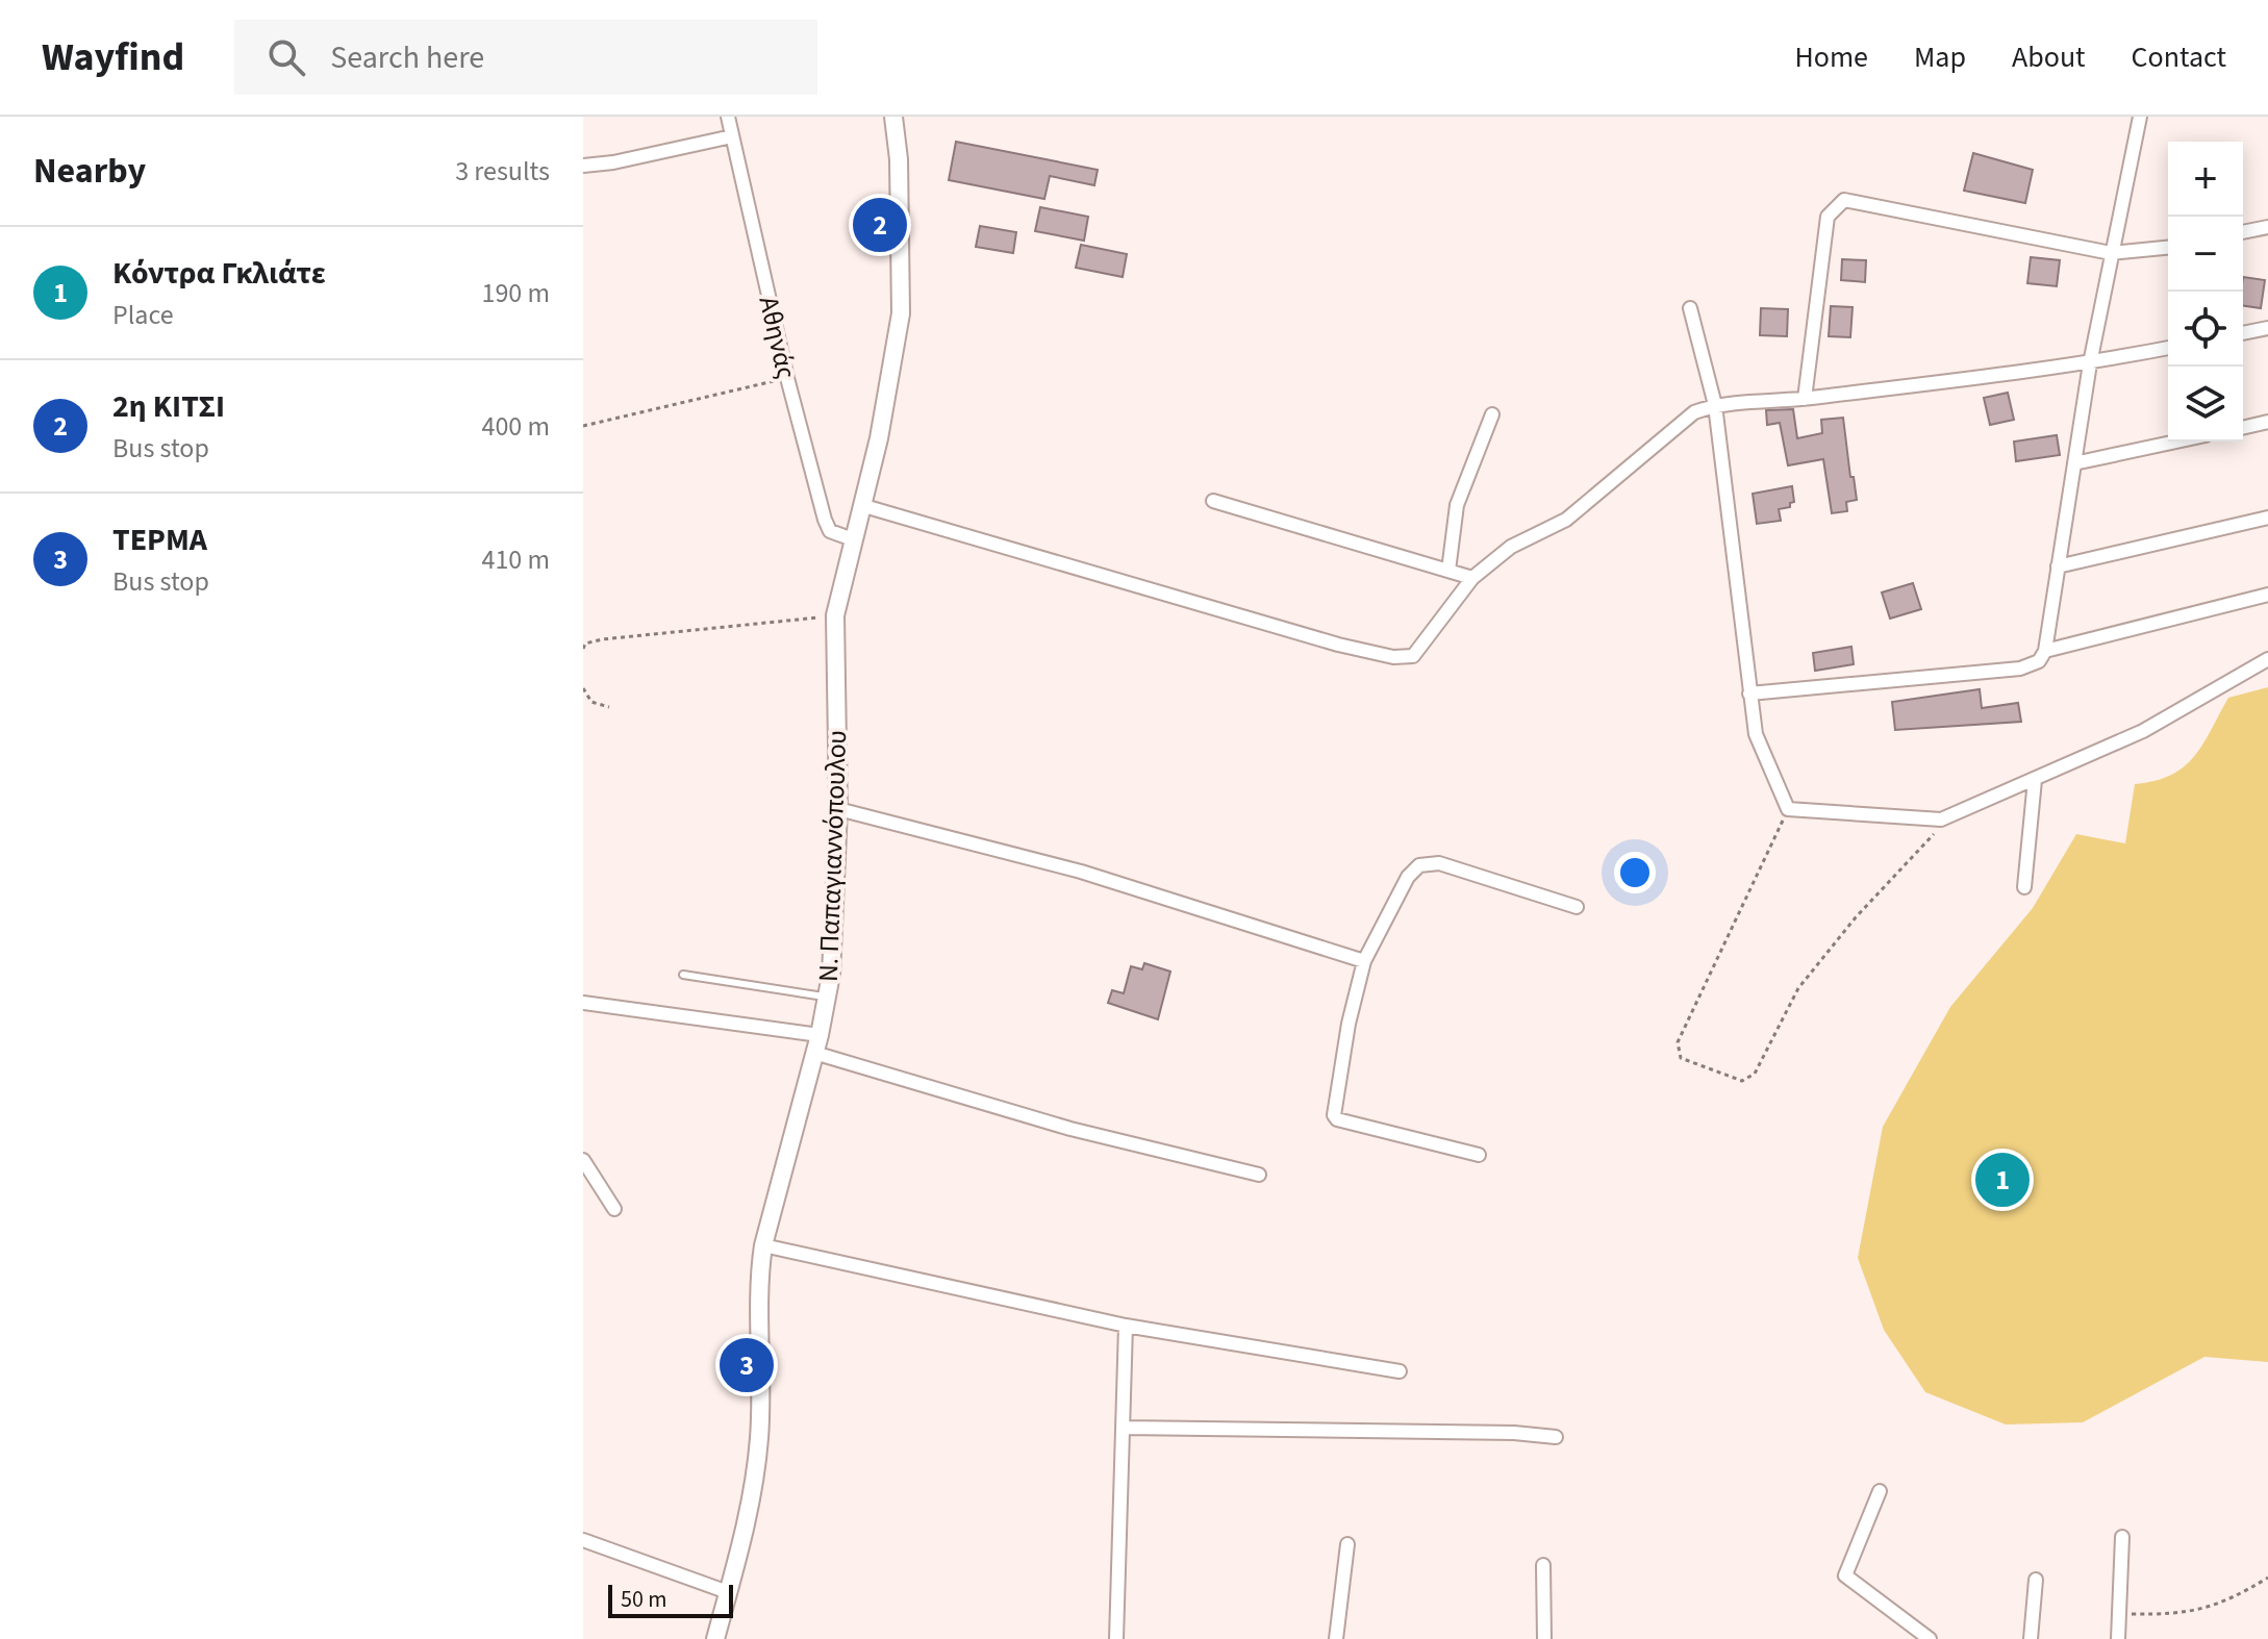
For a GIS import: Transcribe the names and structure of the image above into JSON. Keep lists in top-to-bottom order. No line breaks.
{"streets":{"street":["Αθηνάς","Ν. Παπαγιαννόπουλου"]},"crossings":[["Αθηνάς","Ν. Παπαγιαννόπουλου"]],"scale_bar":"50 m","page":{"header":"Wayfind","search":"Search here","nav":["Home","Map","About","Contact"],"heading":["Nearby","3 results"],"map_buttons":["+","−"],"pins":["2","1","3"],"list":[{"mark":"1","name":"Κόντρα Γκλιάτε","note":"Place","value":"190 m"},{"mark":"2","name":"2η ΚΙΤΣΙ","note":"Bus stop","value":"400 m"},{"mark":"3","name":"ΤΕΡΜΑ","note":"Bus stop","value":"410 m"}],"scale":"50 m"}}
